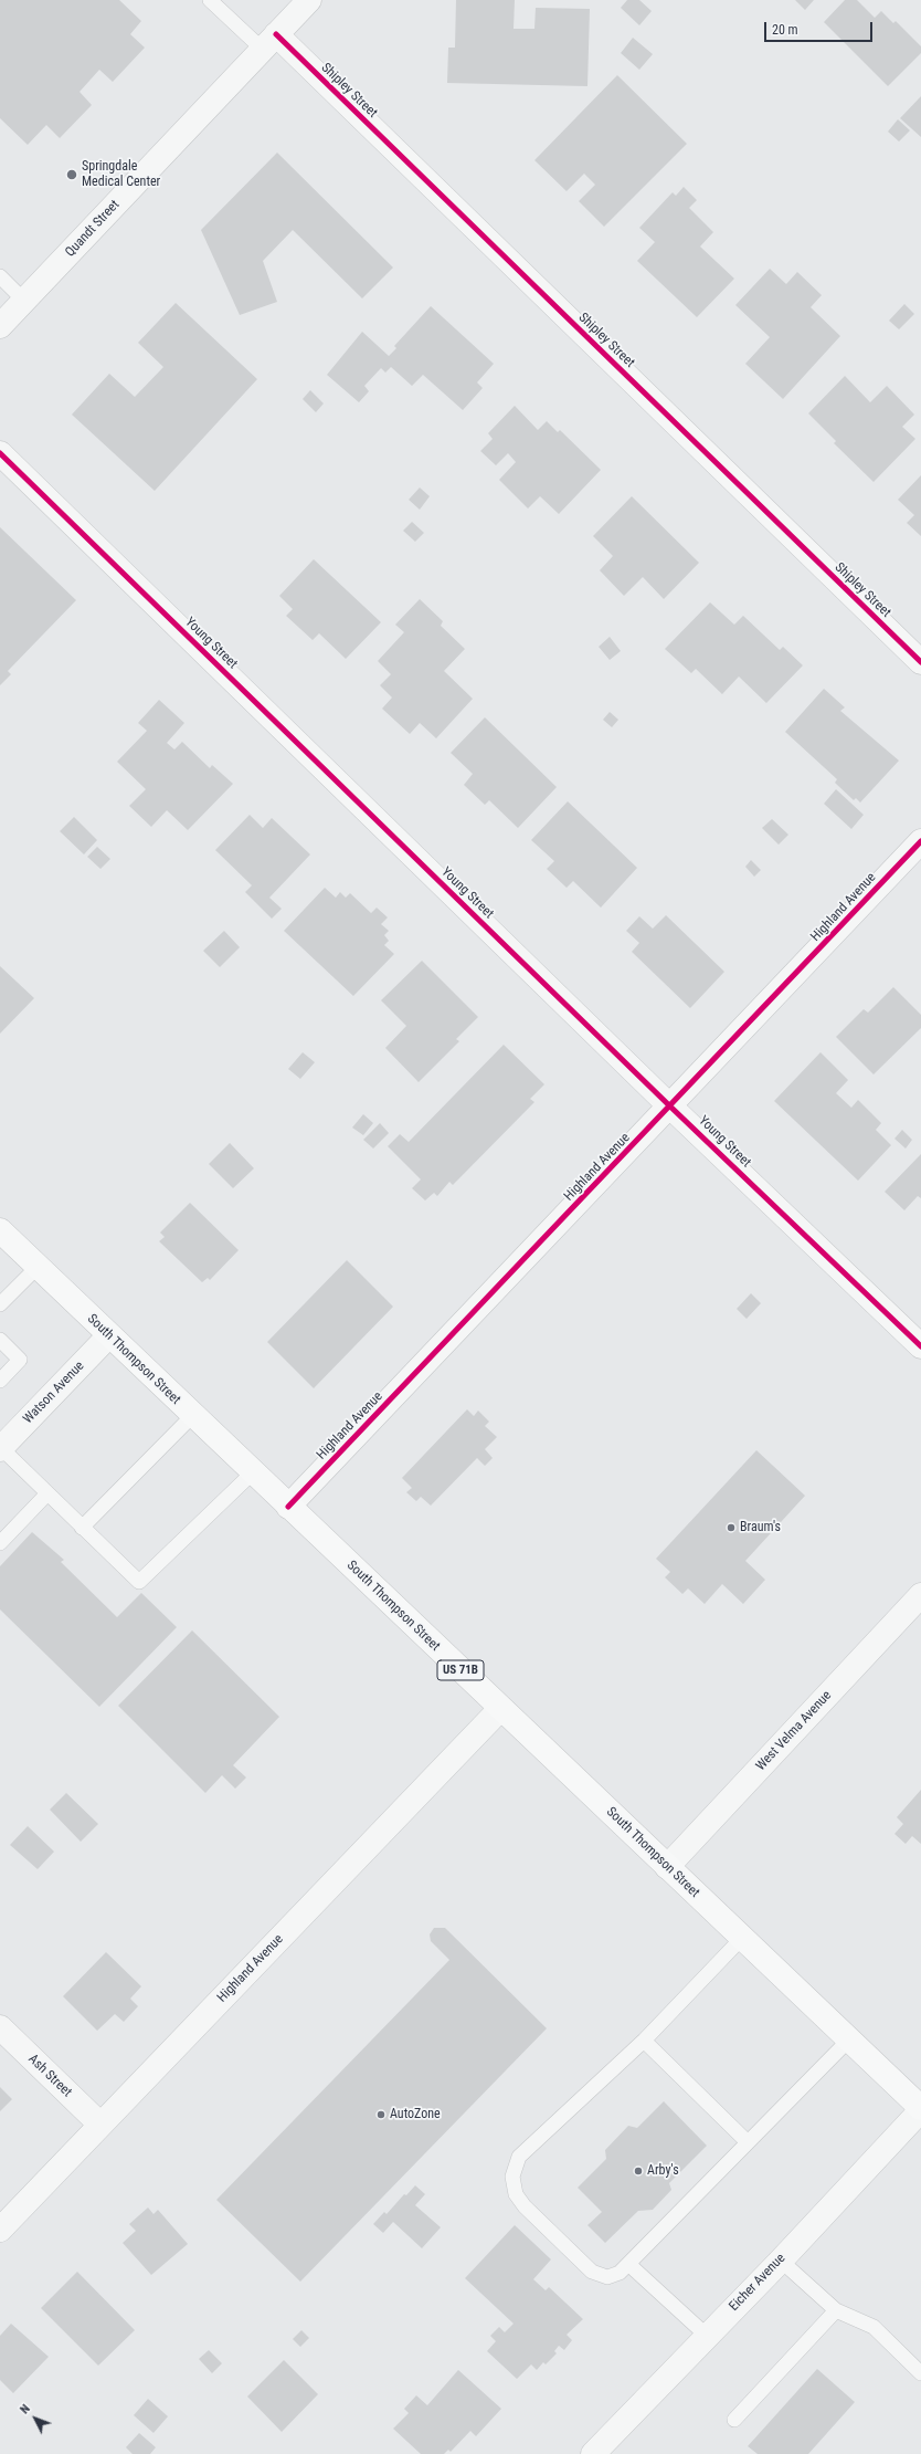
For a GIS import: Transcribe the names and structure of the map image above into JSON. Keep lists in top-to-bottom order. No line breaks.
{"streets":{"main road":["South Thompson Street","US 71B"],"street":["Shipley Street","Quandt Street","Young Street","Highland Avenue","Watson Avenue","West Velma Avenue","Ash Street","Eicher Avenue"]},"crossings":[["Shipley Street","Quandt Street"],["Young Street","Highland Avenue"],["Highland Avenue","South Thompson Street"],["Highland Avenue","Ash Street"],["South Thompson Street","Watson Avenue"],["South Thompson Street","West Velma Avenue"],["South Thompson Street","Eicher Avenue"]],"places":["Springdale Medical Center","Braum's","AutoZone","Arby's"],"scale_bar":"20 m","north":"top left"}
